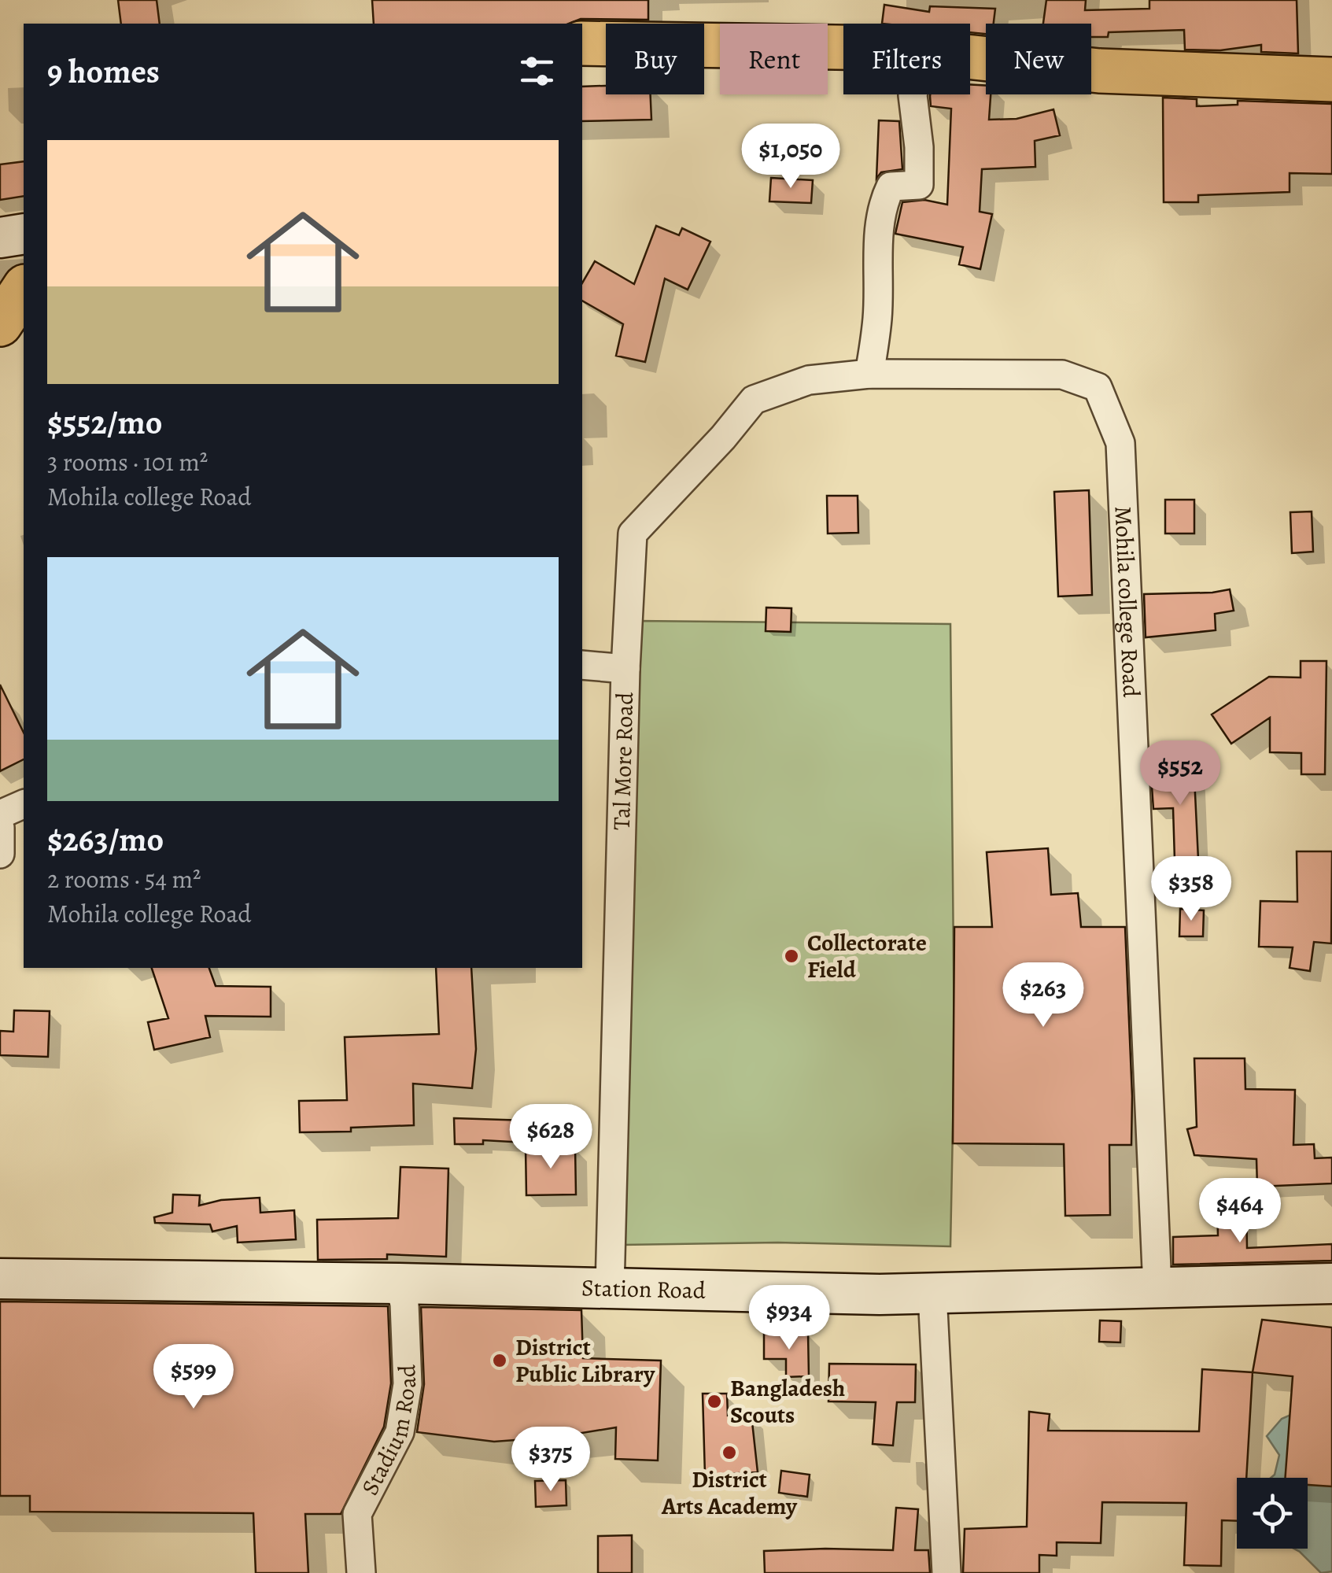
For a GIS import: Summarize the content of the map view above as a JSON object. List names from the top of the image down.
{
  "streets": {
    "main road": ["Station Road"],
    "street": ["Mohila college Road", "Tal More Road", "Stadium Road"]
  },
  "crossings": [
    ["Mohila college Road", "Tal More Road"],
    ["Mohila college Road", "Station Road"],
    ["Tal More Road", "Station Road"],
    ["Station Road", "Stadium Road"]
  ],
  "places": [
    "Collectorate Field",
    "District Public Library",
    "Bangladesh Scouts",
    "District Arts Academy"
  ],
  "page": {
    "chip": [
      "Buy",
      "Rent",
      "Filters",
      "New"
    ],
    "heading": "9 homes",
    "list": [
      {
        "name": "$552/mo",
        "note": "3 rooms · 101 m² · Mohila college Road"
      },
      {
        "name": "$263/mo",
        "note": "2 rooms · 54 m² · Mohila college Road"
      }
    ],
    "price": [
      "$1,050",
      "$552",
      "$358",
      "$263",
      "$628",
      "$464",
      "$934",
      "$599",
      "$375"
    ]
  }
}
